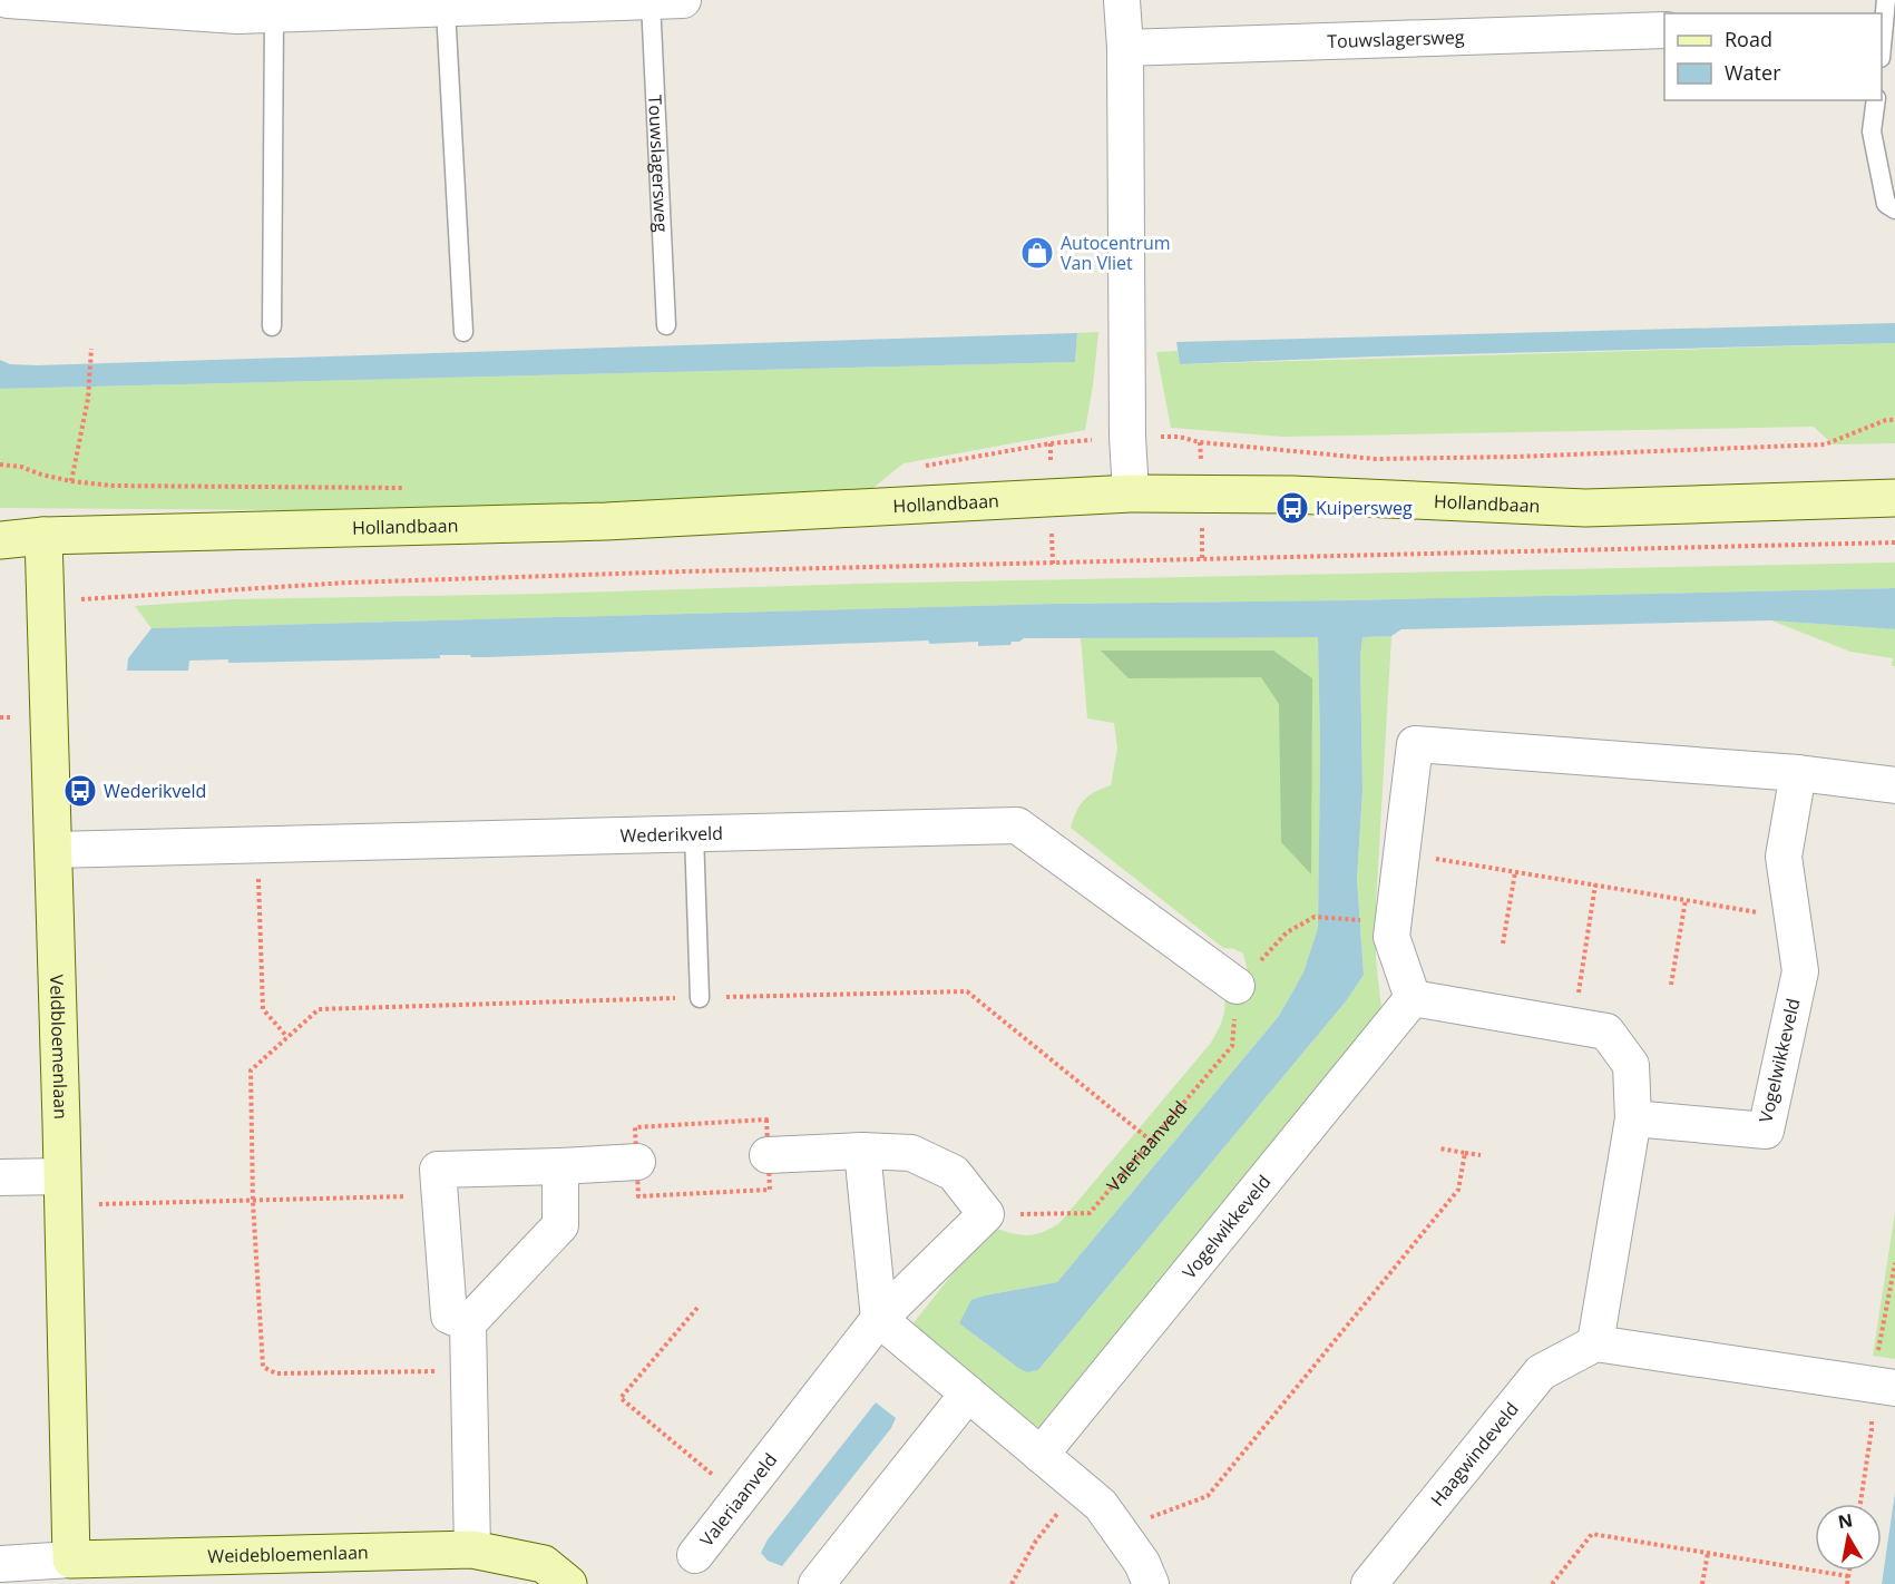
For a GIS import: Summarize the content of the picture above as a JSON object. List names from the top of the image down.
{
  "streets": {
    "street": [
      "Touwslagersweg",
      "Hollandbaan",
      "Wederikveld",
      "Veldbloemenlaan",
      "Vogelwikkeveld",
      "Valeriaanveld",
      "Haagwindeveld",
      "Weidebloemenlaan"
    ]
  },
  "crossings": [
    ["Hollandbaan", "Veldbloemenlaan"],
    ["Wederikveld", "Veldbloemenlaan"],
    ["Wederikveld", "Valeriaanveld"],
    ["Veldbloemenlaan", "Weidebloemenlaan"]
  ],
  "places": {
    "shop": ["Autocentrum Van Vliet"],
    "bus stop": ["Kuipersweg", "Wederikveld"]
  },
  "legend": ["Road", "Water"],
  "north": "top"
}
